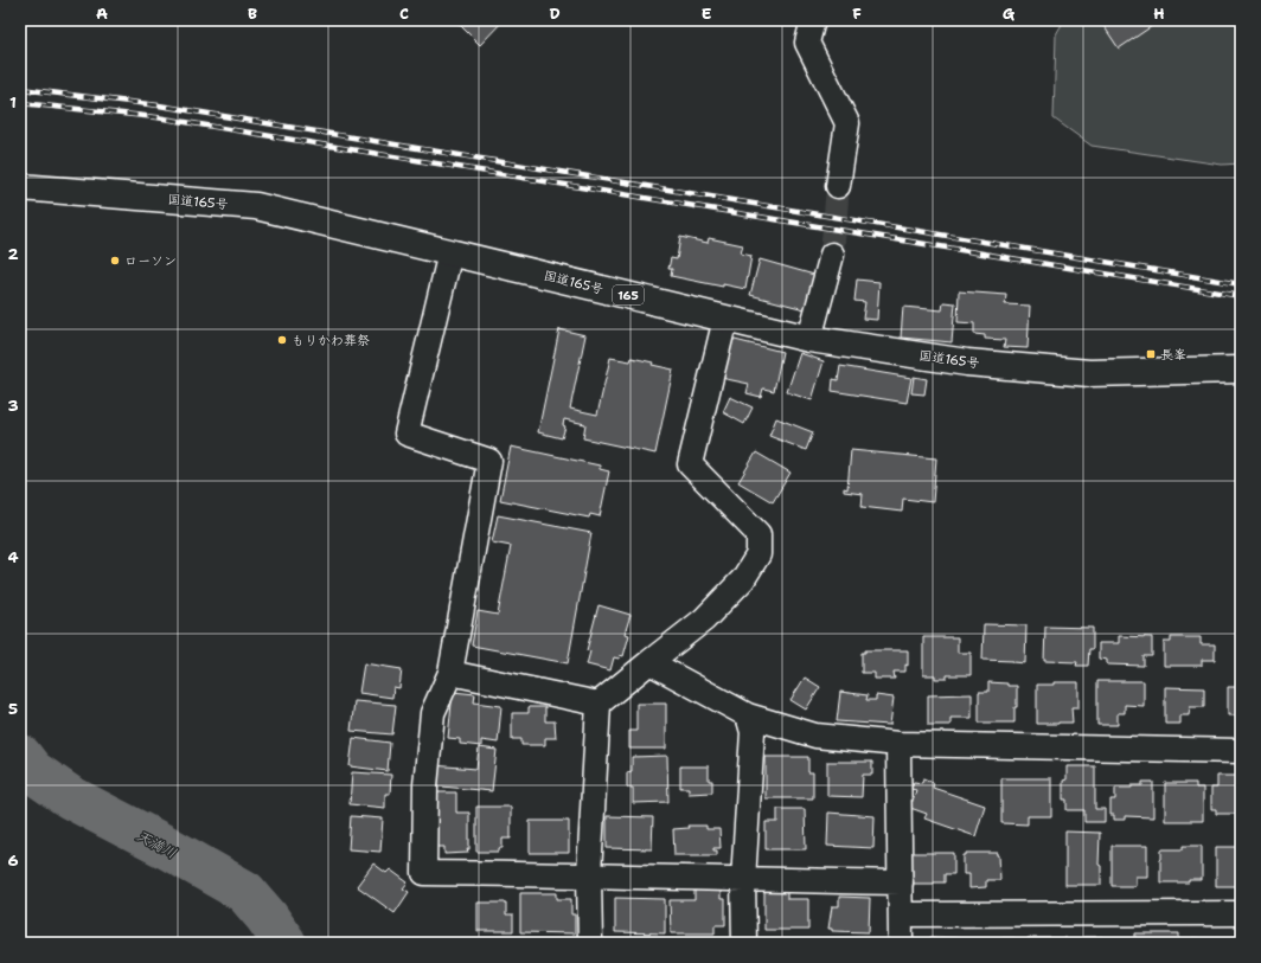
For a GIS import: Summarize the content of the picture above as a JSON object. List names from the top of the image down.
{
  "streets": {
    "highway": ["国道165号", "165"]
  },
  "water": ["天満川"],
  "places": {
    "other": ["ローソン", "もりかわ葬祭"],
    "transit": ["長峯"]
  },
  "grid": {
    "columns": [
      "A",
      "B",
      "C",
      "D",
      "E",
      "F",
      "G",
      "H"
    ],
    "rows": [
      "1",
      "2",
      "3",
      "4",
      "5",
      "6"
    ]
  }
}
